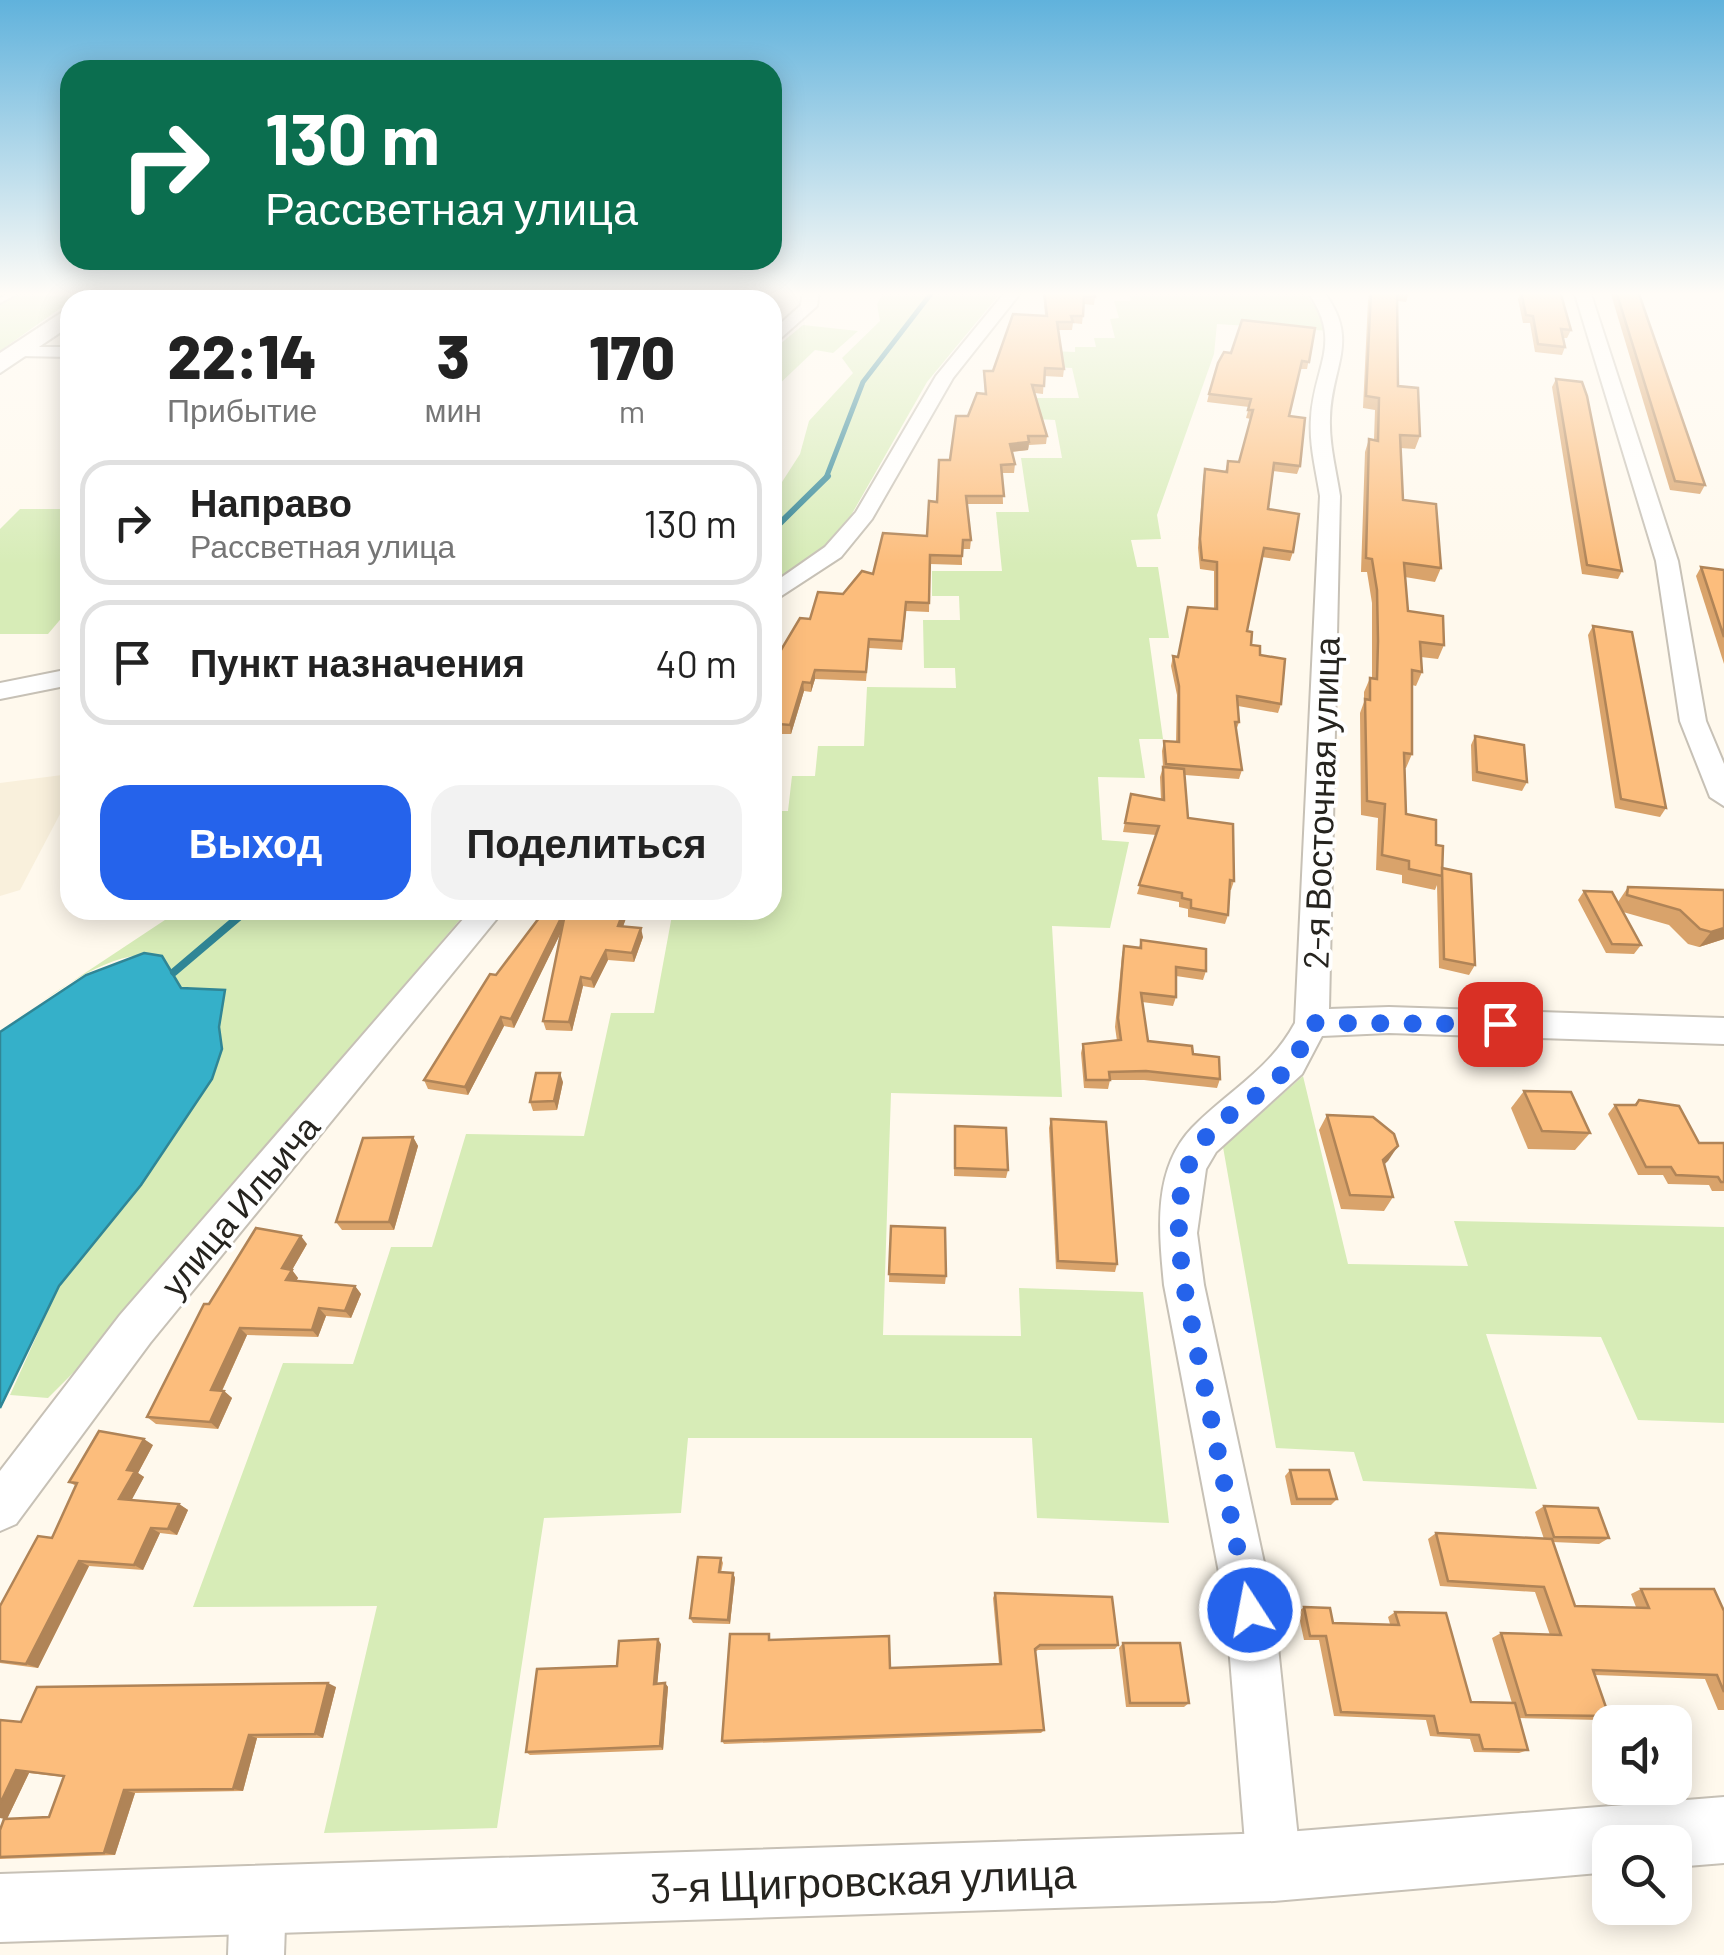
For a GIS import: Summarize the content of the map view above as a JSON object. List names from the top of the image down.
{
  "streets": {
    "street": ["2-я Восточная улица", "улица Ильича", "3-я Щигровская улица"]
  },
  "crossings": [
    ["2-я Восточная улица", "3-я Щигровская улица"]
  ],
  "page": {
    "turn": ["130 m", "Рассветная улица"],
    "eta": [
      "22:14",
      "Прибытие",
      "3",
      "мин",
      "170",
      "m"
    ],
    "list": [
      {
        "name": "Направо",
        "note": "Рассветная улица",
        "value": "130 m"
      },
      {
        "name": "Пункт назначения",
        "value": "40 m"
      }
    ],
    "buttons": ["Выход", "Поделиться"]
  }
}
